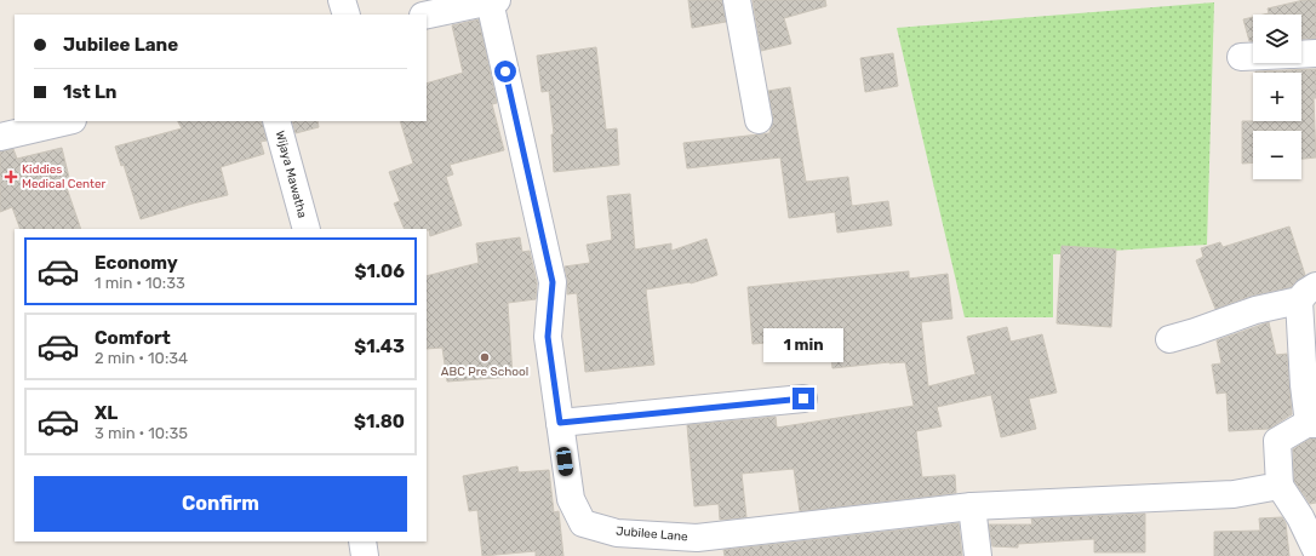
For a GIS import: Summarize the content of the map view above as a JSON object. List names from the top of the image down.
{
  "streets": {
    "street": ["Wijaya Mawatha", "Jubilee Lane"]
  },
  "places": {
    "health": ["Kiddies Medical Center"],
    "other": ["ABC Pre School"]
  },
  "page": {
    "map_buttons": ["+", "−"],
    "banner": ["Jubilee Lane", "1st Ln"],
    "list": [
      {
        "name": "Economy",
        "note": "1 min · 10:33",
        "value": "$1.06"
      },
      {
        "name": "Comfort",
        "note": "2 min · 10:34",
        "value": "$1.43"
      },
      {
        "name": "XL",
        "note": "3 min · 10:35",
        "value": "$1.80"
      }
    ],
    "bubble": "1 min",
    "buttons": "Confirm"
  }
}
